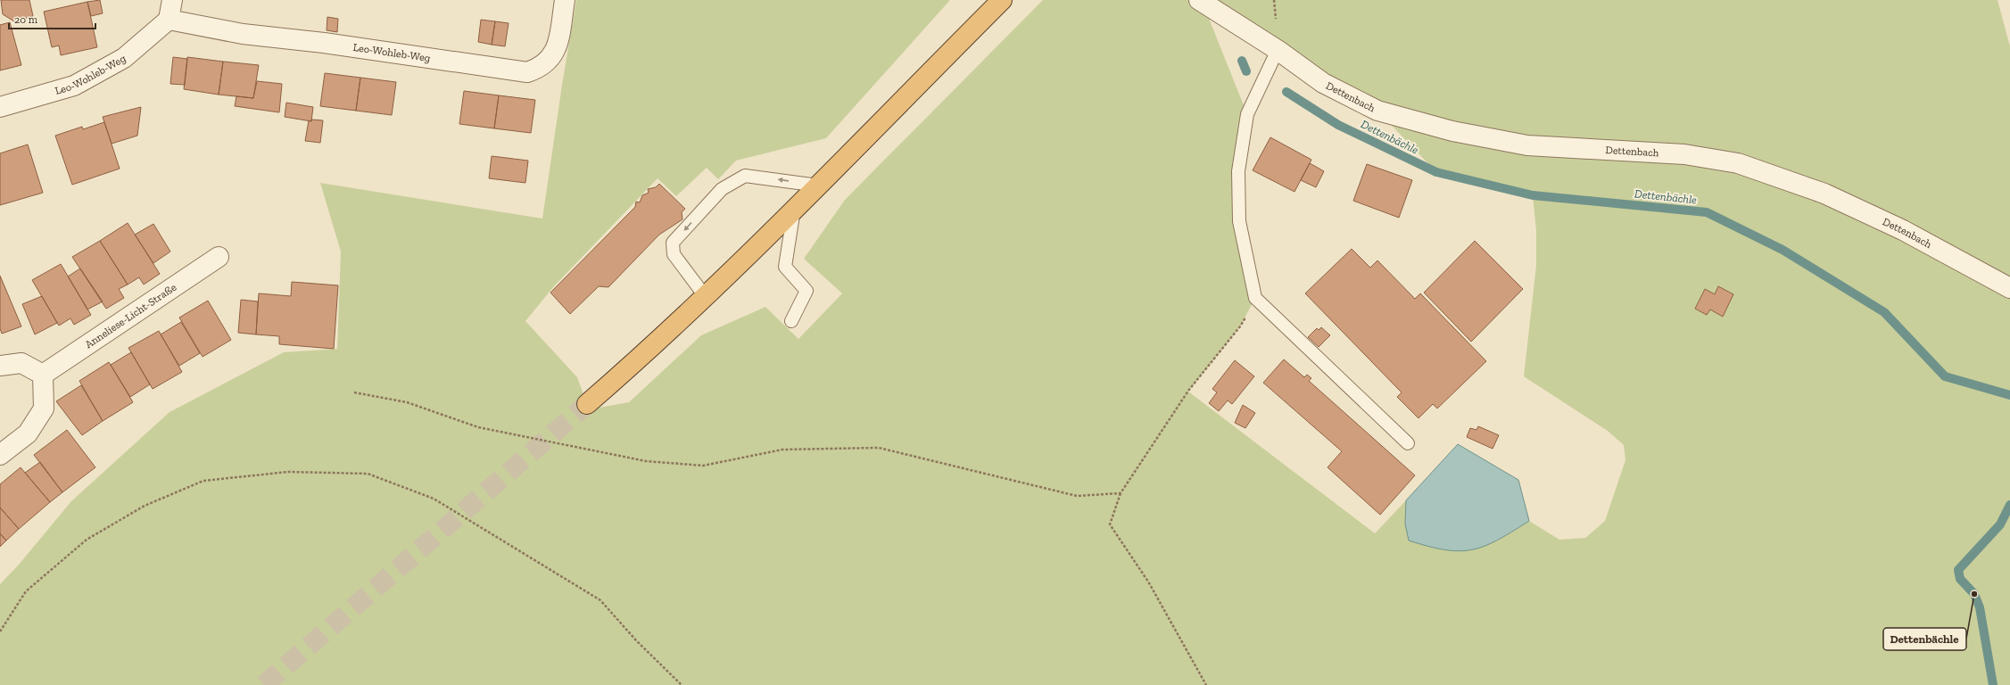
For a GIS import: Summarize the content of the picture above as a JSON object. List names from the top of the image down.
{
  "streets": {
    "street": ["Leo-Wohleb-Weg", "Dettenbach", "Anneliese-Licht-Straße"]
  },
  "water": ["Dettenbächle"],
  "places": ["Dettenbächle"],
  "scale_bar": "20 m"
}
